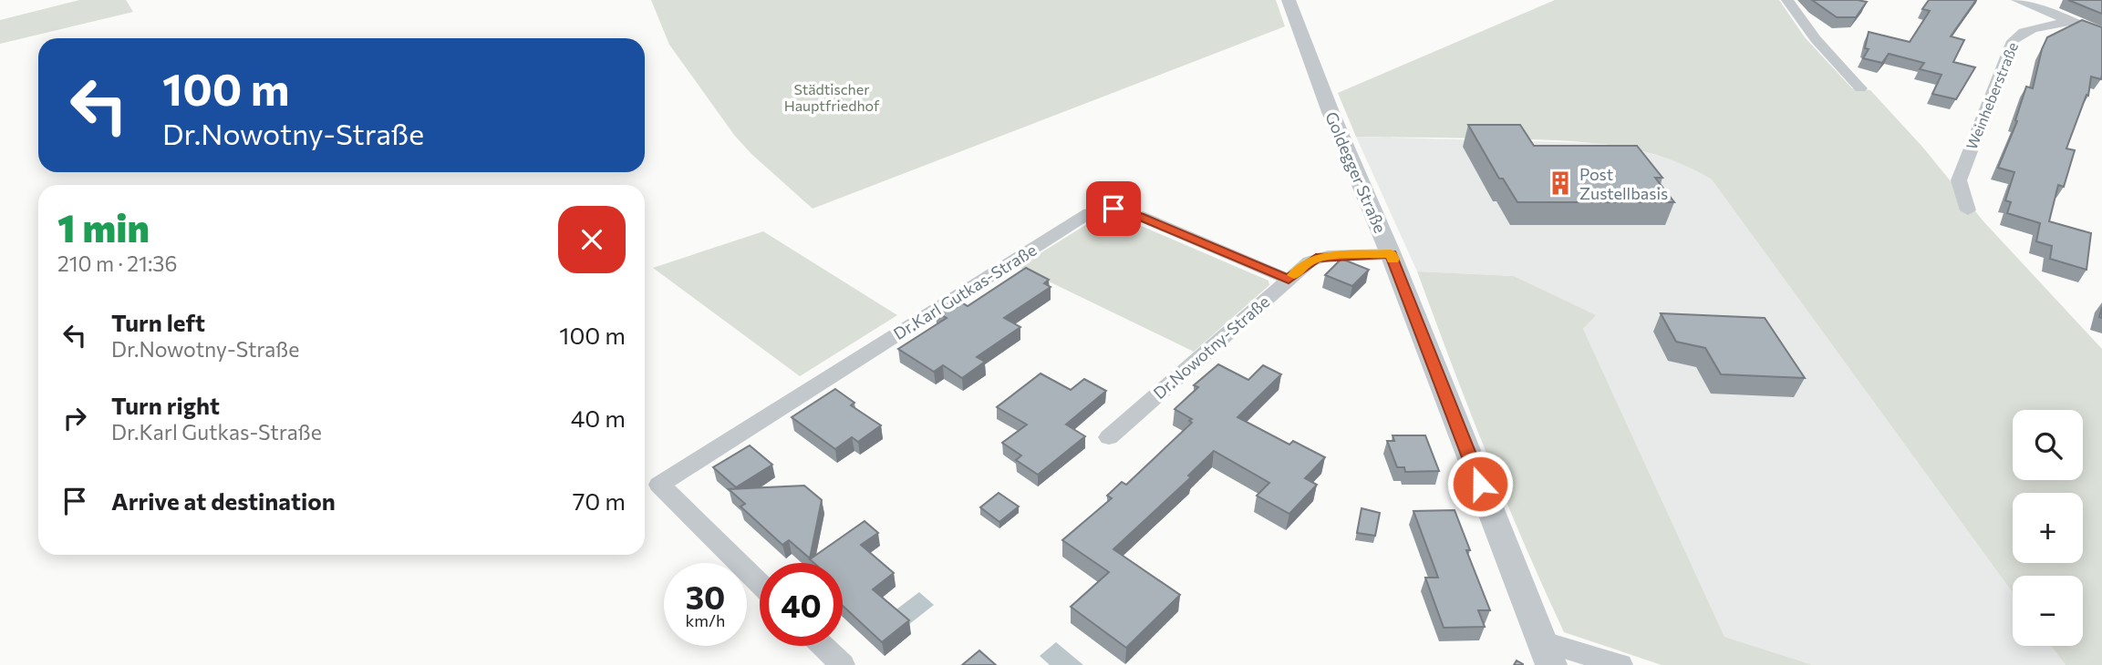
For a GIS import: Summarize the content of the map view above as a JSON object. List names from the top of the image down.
{
  "streets": {
    "street": [
      "Weinheberstraße",
      "Goldegger Straße",
      "Dr.Karl Gutkas-Straße",
      "Dr.Nowotny-Straße"
    ]
  },
  "crossings": [
    ["Goldegger Straße", "Dr.Nowotny-Straße"],
    ["Dr.Karl Gutkas-Straße", "Dr.Nowotny-Straße"]
  ],
  "parks": ["Städtischer Hauptfriedhof"],
  "places": {
    "building": ["Post Zustellbasis"]
  },
  "page": {
    "turn": ["100 m", "Dr.Nowotny-Straße"],
    "heading": ["1 min", "210 m · 21:36"],
    "list": [
      {
        "name": "Turn left",
        "note": "Dr.Nowotny-Straße",
        "value": "100 m"
      },
      {
        "name": "Turn right",
        "note": "Dr.Karl Gutkas-Straße",
        "value": "40 m"
      },
      {
        "name": "Arrive at destination",
        "value": "70 m"
      }
    ],
    "map_buttons": ["+", "−"],
    "speed": "30 km/h",
    "limit": "40"
  }
}
